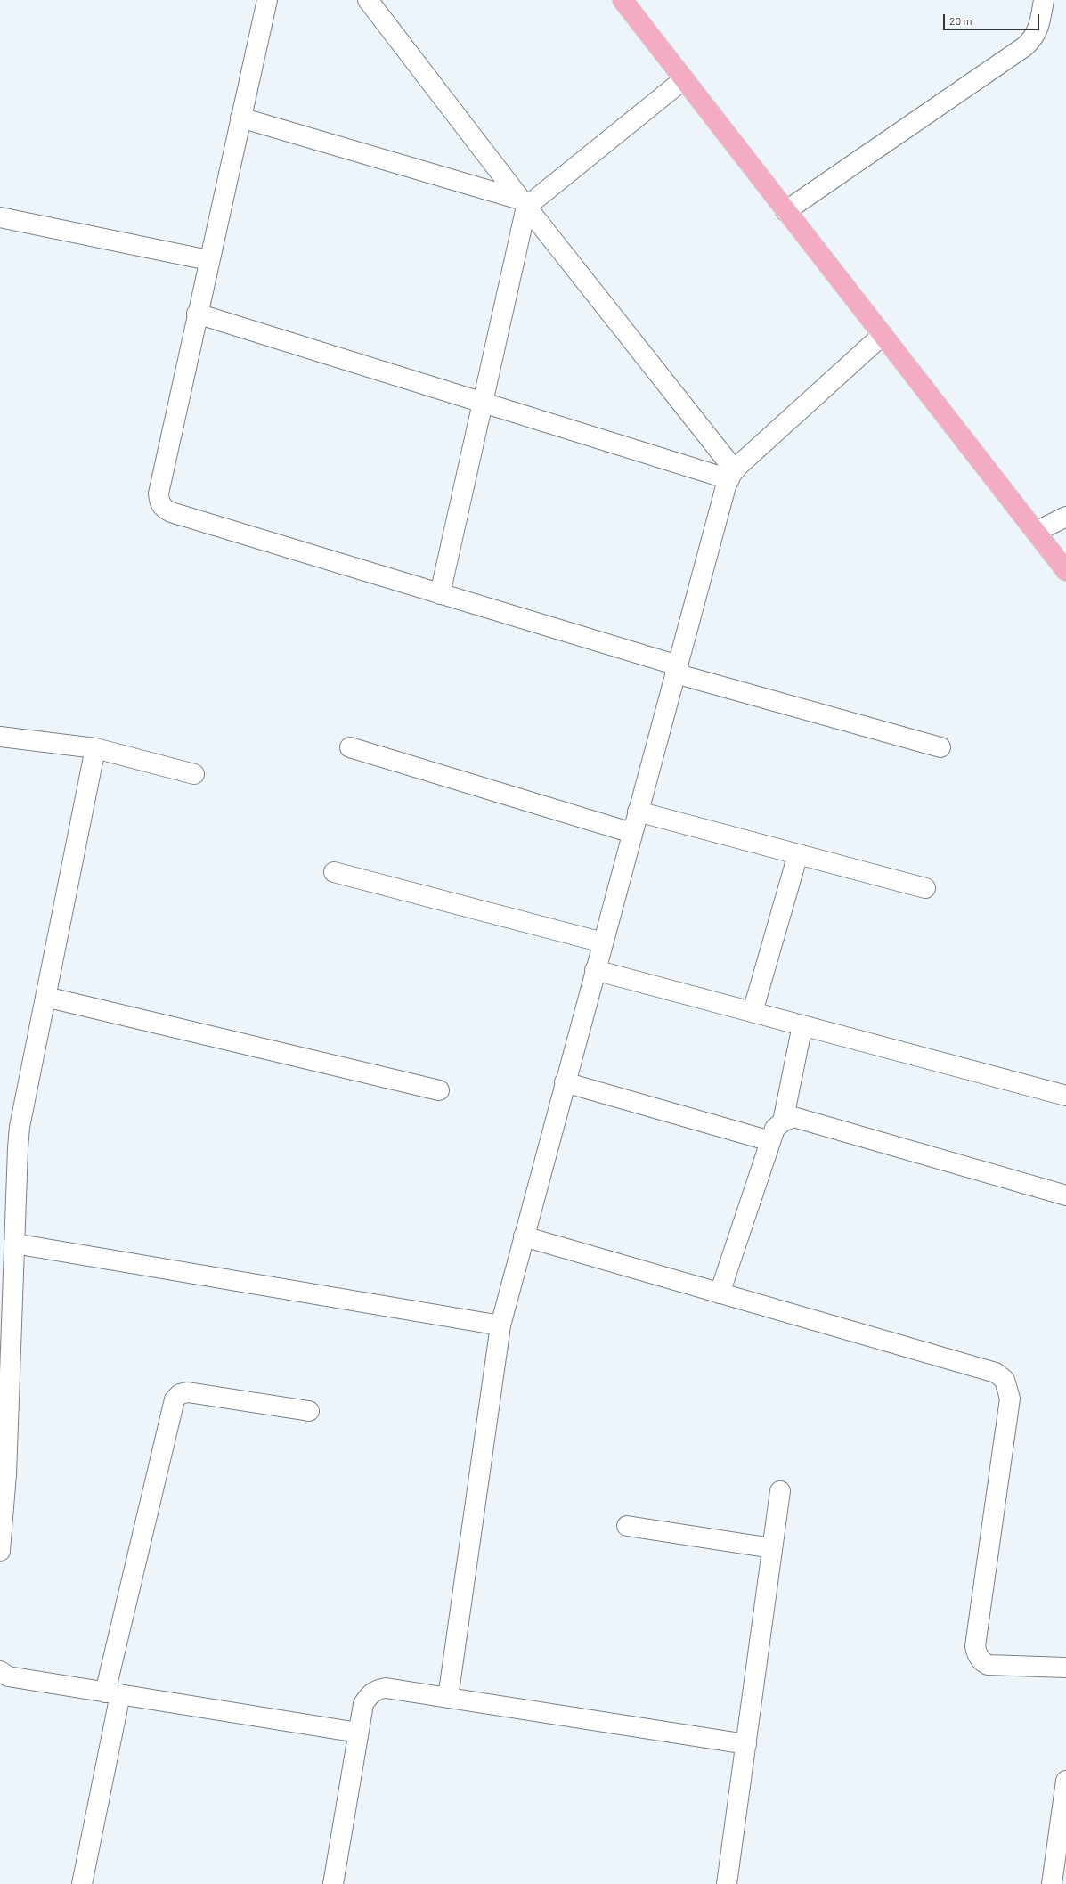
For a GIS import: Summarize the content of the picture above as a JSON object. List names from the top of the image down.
{
  "scale_bar": "20 m"
}
